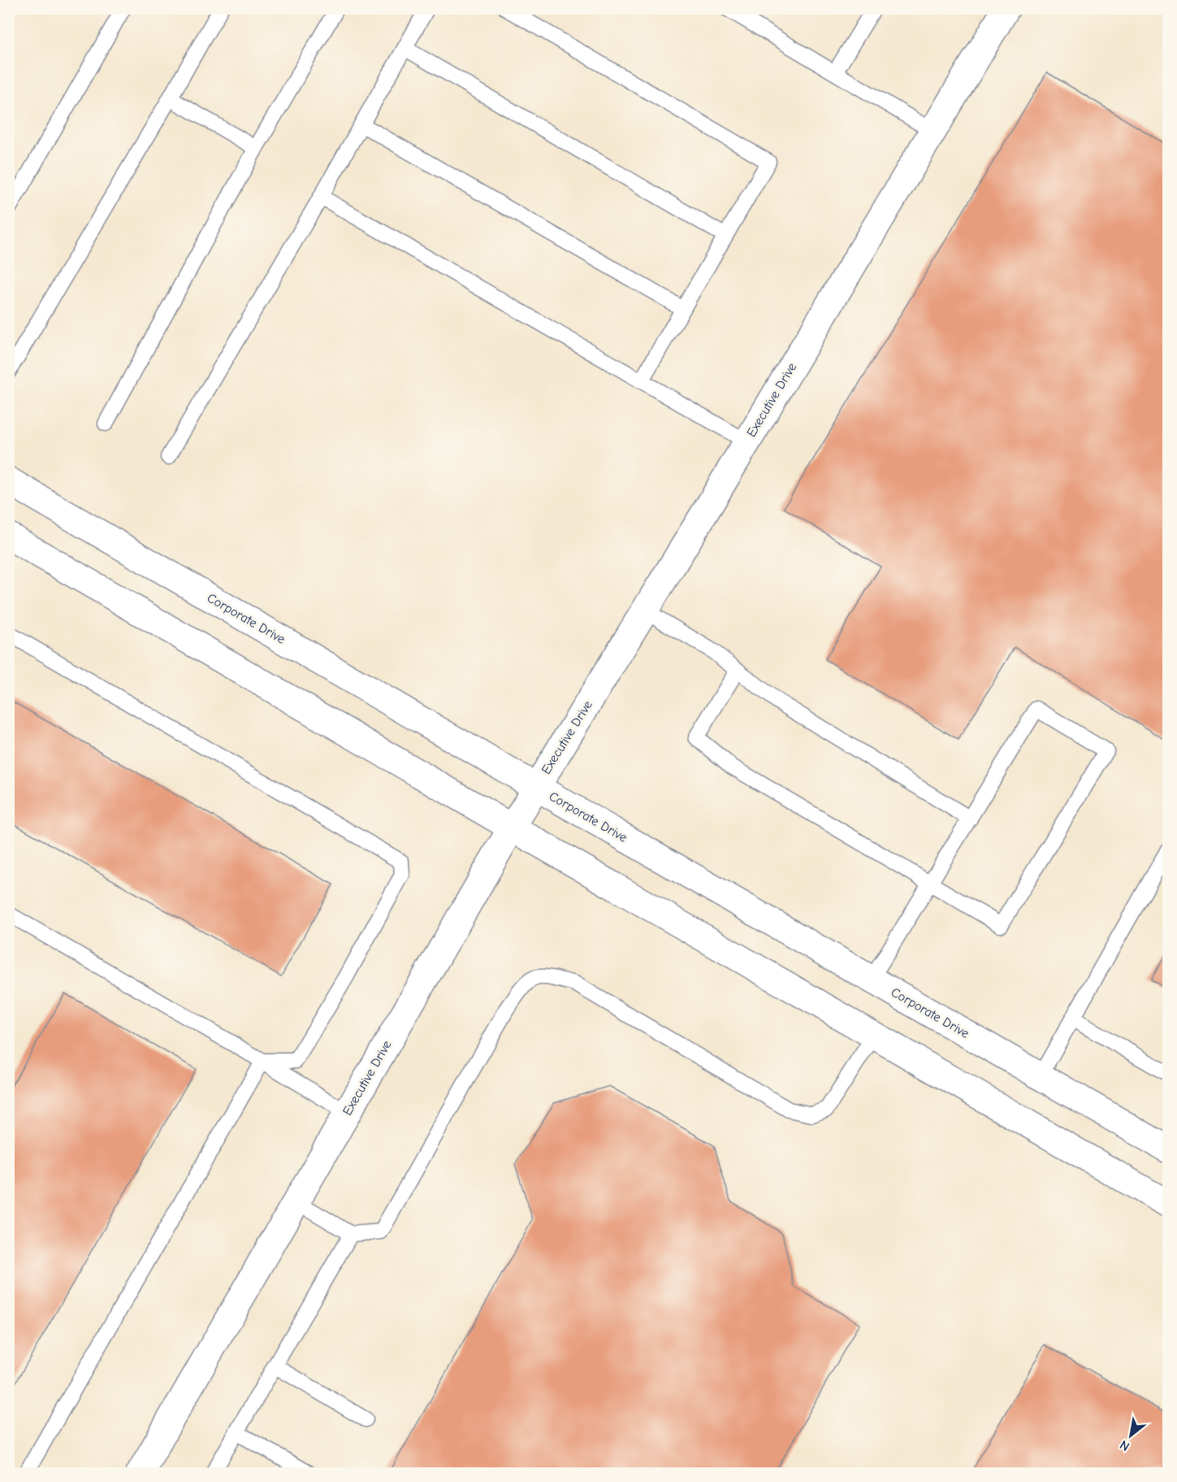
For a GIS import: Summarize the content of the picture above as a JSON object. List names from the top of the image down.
{
  "streets": {
    "street": ["Executive Drive", "Corporate Drive"]
  },
  "crossings": [
    ["Executive Drive", "Corporate Drive"]
  ],
  "north": "bottom left"
}
